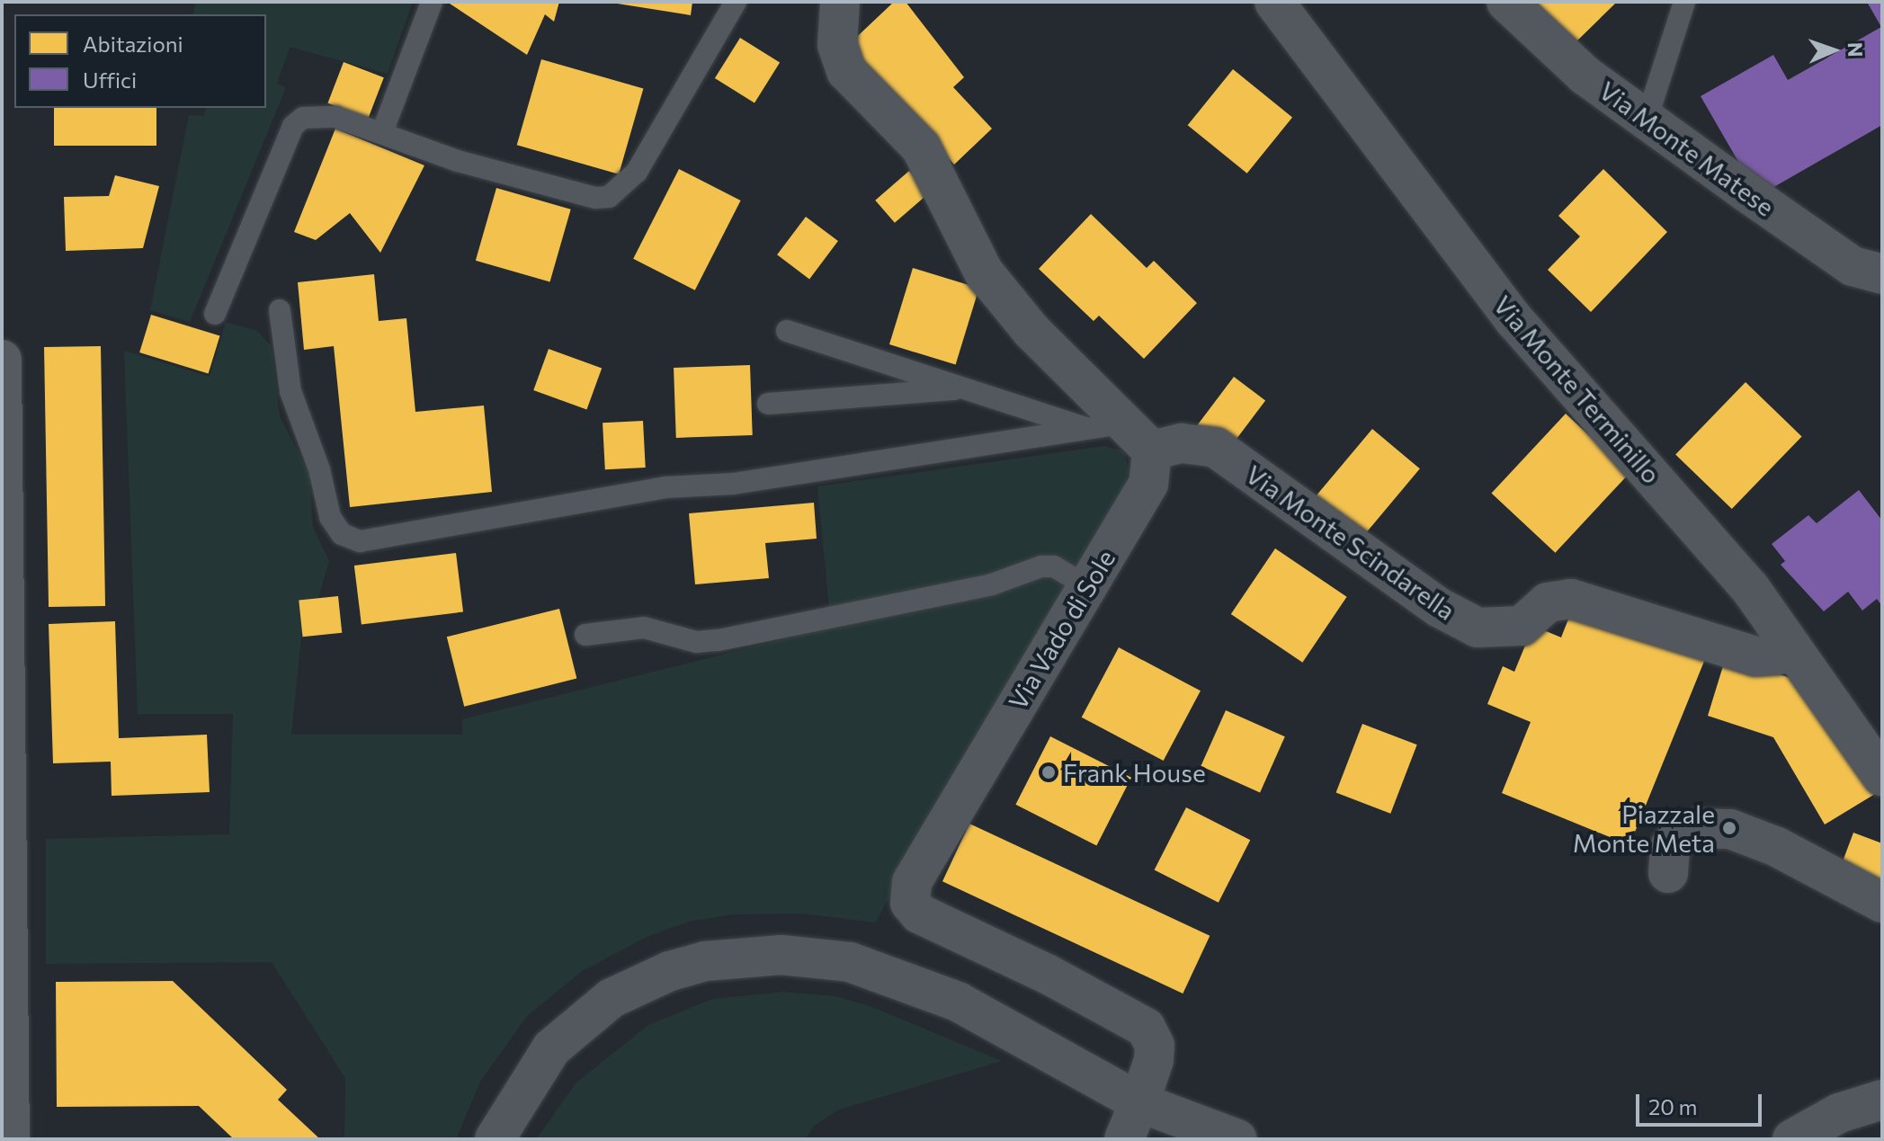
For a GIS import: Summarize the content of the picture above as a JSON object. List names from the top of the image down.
{
  "streets": {
    "street": [
      "Via Monte Matese",
      "Via Monte Terminillo",
      "Via Monte Scindarella",
      "Via Vado di Sole"
    ]
  },
  "crossings": [
    ["Via Monte Terminillo", "Via Monte Scindarella"],
    ["Via Monte Scindarella", "Via Vado di Sole"]
  ],
  "places": ["Frank House", "Piazzale Monte Meta"],
  "legend": ["Abitazioni", "Uffici"],
  "scale_bar": "20 m",
  "north": "right"
}
